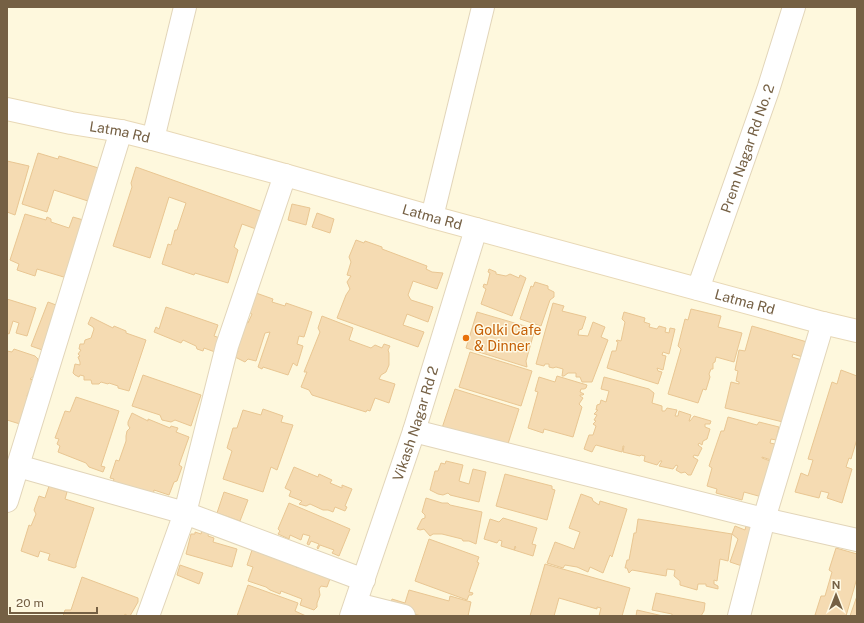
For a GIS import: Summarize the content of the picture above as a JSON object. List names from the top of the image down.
{
  "streets": {
    "street": ["Latma Rd", "Prem Nagar Rd No. 2", "Vikash Nagar Rd 2"]
  },
  "crossings": [
    ["Latma Rd", "Prem Nagar Rd No. 2"],
    ["Latma Rd", "Vikash Nagar Rd 2"]
  ],
  "places": ["Golki Cafe & Dinner"],
  "scale_bar": "20 m",
  "north": "top"
}
